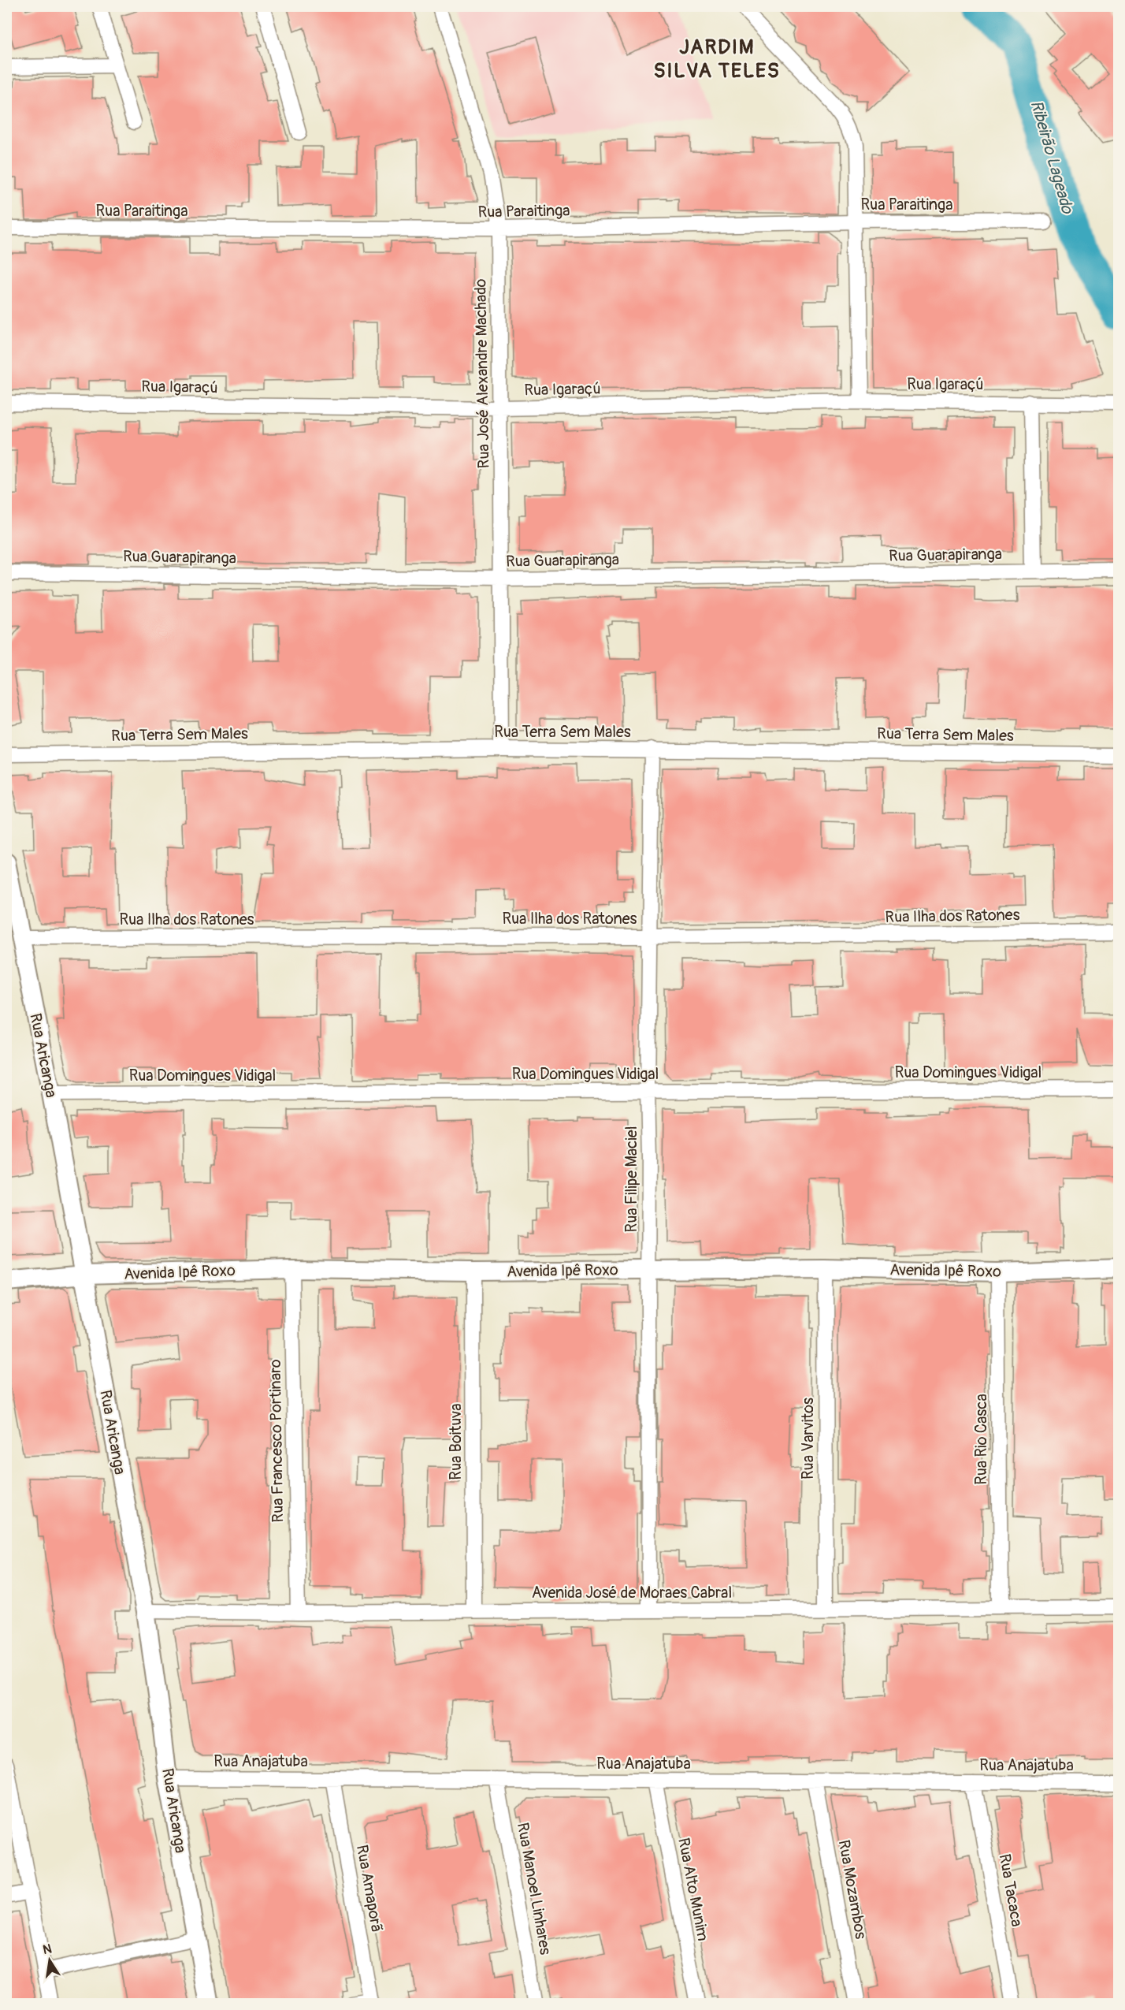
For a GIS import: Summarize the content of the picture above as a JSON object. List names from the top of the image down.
{
  "streets": {
    "street": [
      "Rua Paraitinga",
      "Rua José Alexandre Machado",
      "Rua Igaraçú",
      "Rua Guarapiranga",
      "Rua Terra Sem Males",
      "Rua Ilha dos Ratones",
      "Rua Aricanga",
      "Rua Domingues Vidigal",
      "Rua Filipe Maciel",
      "Avenida Ipê Roxo",
      "Rua Varvitos",
      "Rua Rio Casca",
      "Rua Francesco Portinaro",
      "Rua Boituva",
      "Avenida José de Moraes Cabral",
      "Rua Anajatuba",
      "Rua Amaporã",
      "Rua Manoel Linhares",
      "Rua Alto Munim",
      "Rua Mozambos",
      "Rua Tacaca"
    ]
  },
  "crossings": [
    ["Rua Paraitinga", "Rua José Alexandre Machado"],
    ["Rua José Alexandre Machado", "Rua Igaraçú"],
    ["Rua José Alexandre Machado", "Rua Guarapiranga"],
    ["Rua José Alexandre Machado", "Rua Terra Sem Males"],
    ["Rua Terra Sem Males", "Rua Filipe Maciel"],
    ["Rua Ilha dos Ratones", "Rua Aricanga"],
    ["Rua Ilha dos Ratones", "Rua Filipe Maciel"],
    ["Rua Aricanga", "Rua Domingues Vidigal"],
    ["Rua Aricanga", "Avenida Ipê Roxo"],
    ["Rua Aricanga", "Avenida José de Moraes Cabral"],
    ["Rua Aricanga", "Rua Anajatuba"],
    ["Rua Domingues Vidigal", "Rua Filipe Maciel"],
    ["Rua Filipe Maciel", "Avenida Ipê Roxo"],
    ["Rua Filipe Maciel", "Avenida José de Moraes Cabral"],
    ["Avenida Ipê Roxo", "Rua Varvitos"],
    ["Avenida Ipê Roxo", "Rua Rio Casca"],
    ["Avenida Ipê Roxo", "Rua Francesco Portinaro"],
    ["Avenida Ipê Roxo", "Rua Boituva"],
    ["Rua Varvitos", "Avenida José de Moraes Cabral"],
    ["Rua Rio Casca", "Avenida José de Moraes Cabral"],
    ["Rua Francesco Portinaro", "Avenida José de Moraes Cabral"],
    ["Rua Boituva", "Avenida José de Moraes Cabral"],
    ["Rua Anajatuba", "Rua Amaporã"],
    ["Rua Anajatuba", "Rua Manoel Linhares"],
    ["Rua Anajatuba", "Rua Alto Munim"],
    ["Rua Anajatuba", "Rua Mozambos"],
    ["Rua Anajatuba", "Rua Tacaca"]
  ],
  "districts": ["JARDIM SILVA TELES"],
  "water": ["Ribeirão Lageado"],
  "north": "top"
}
